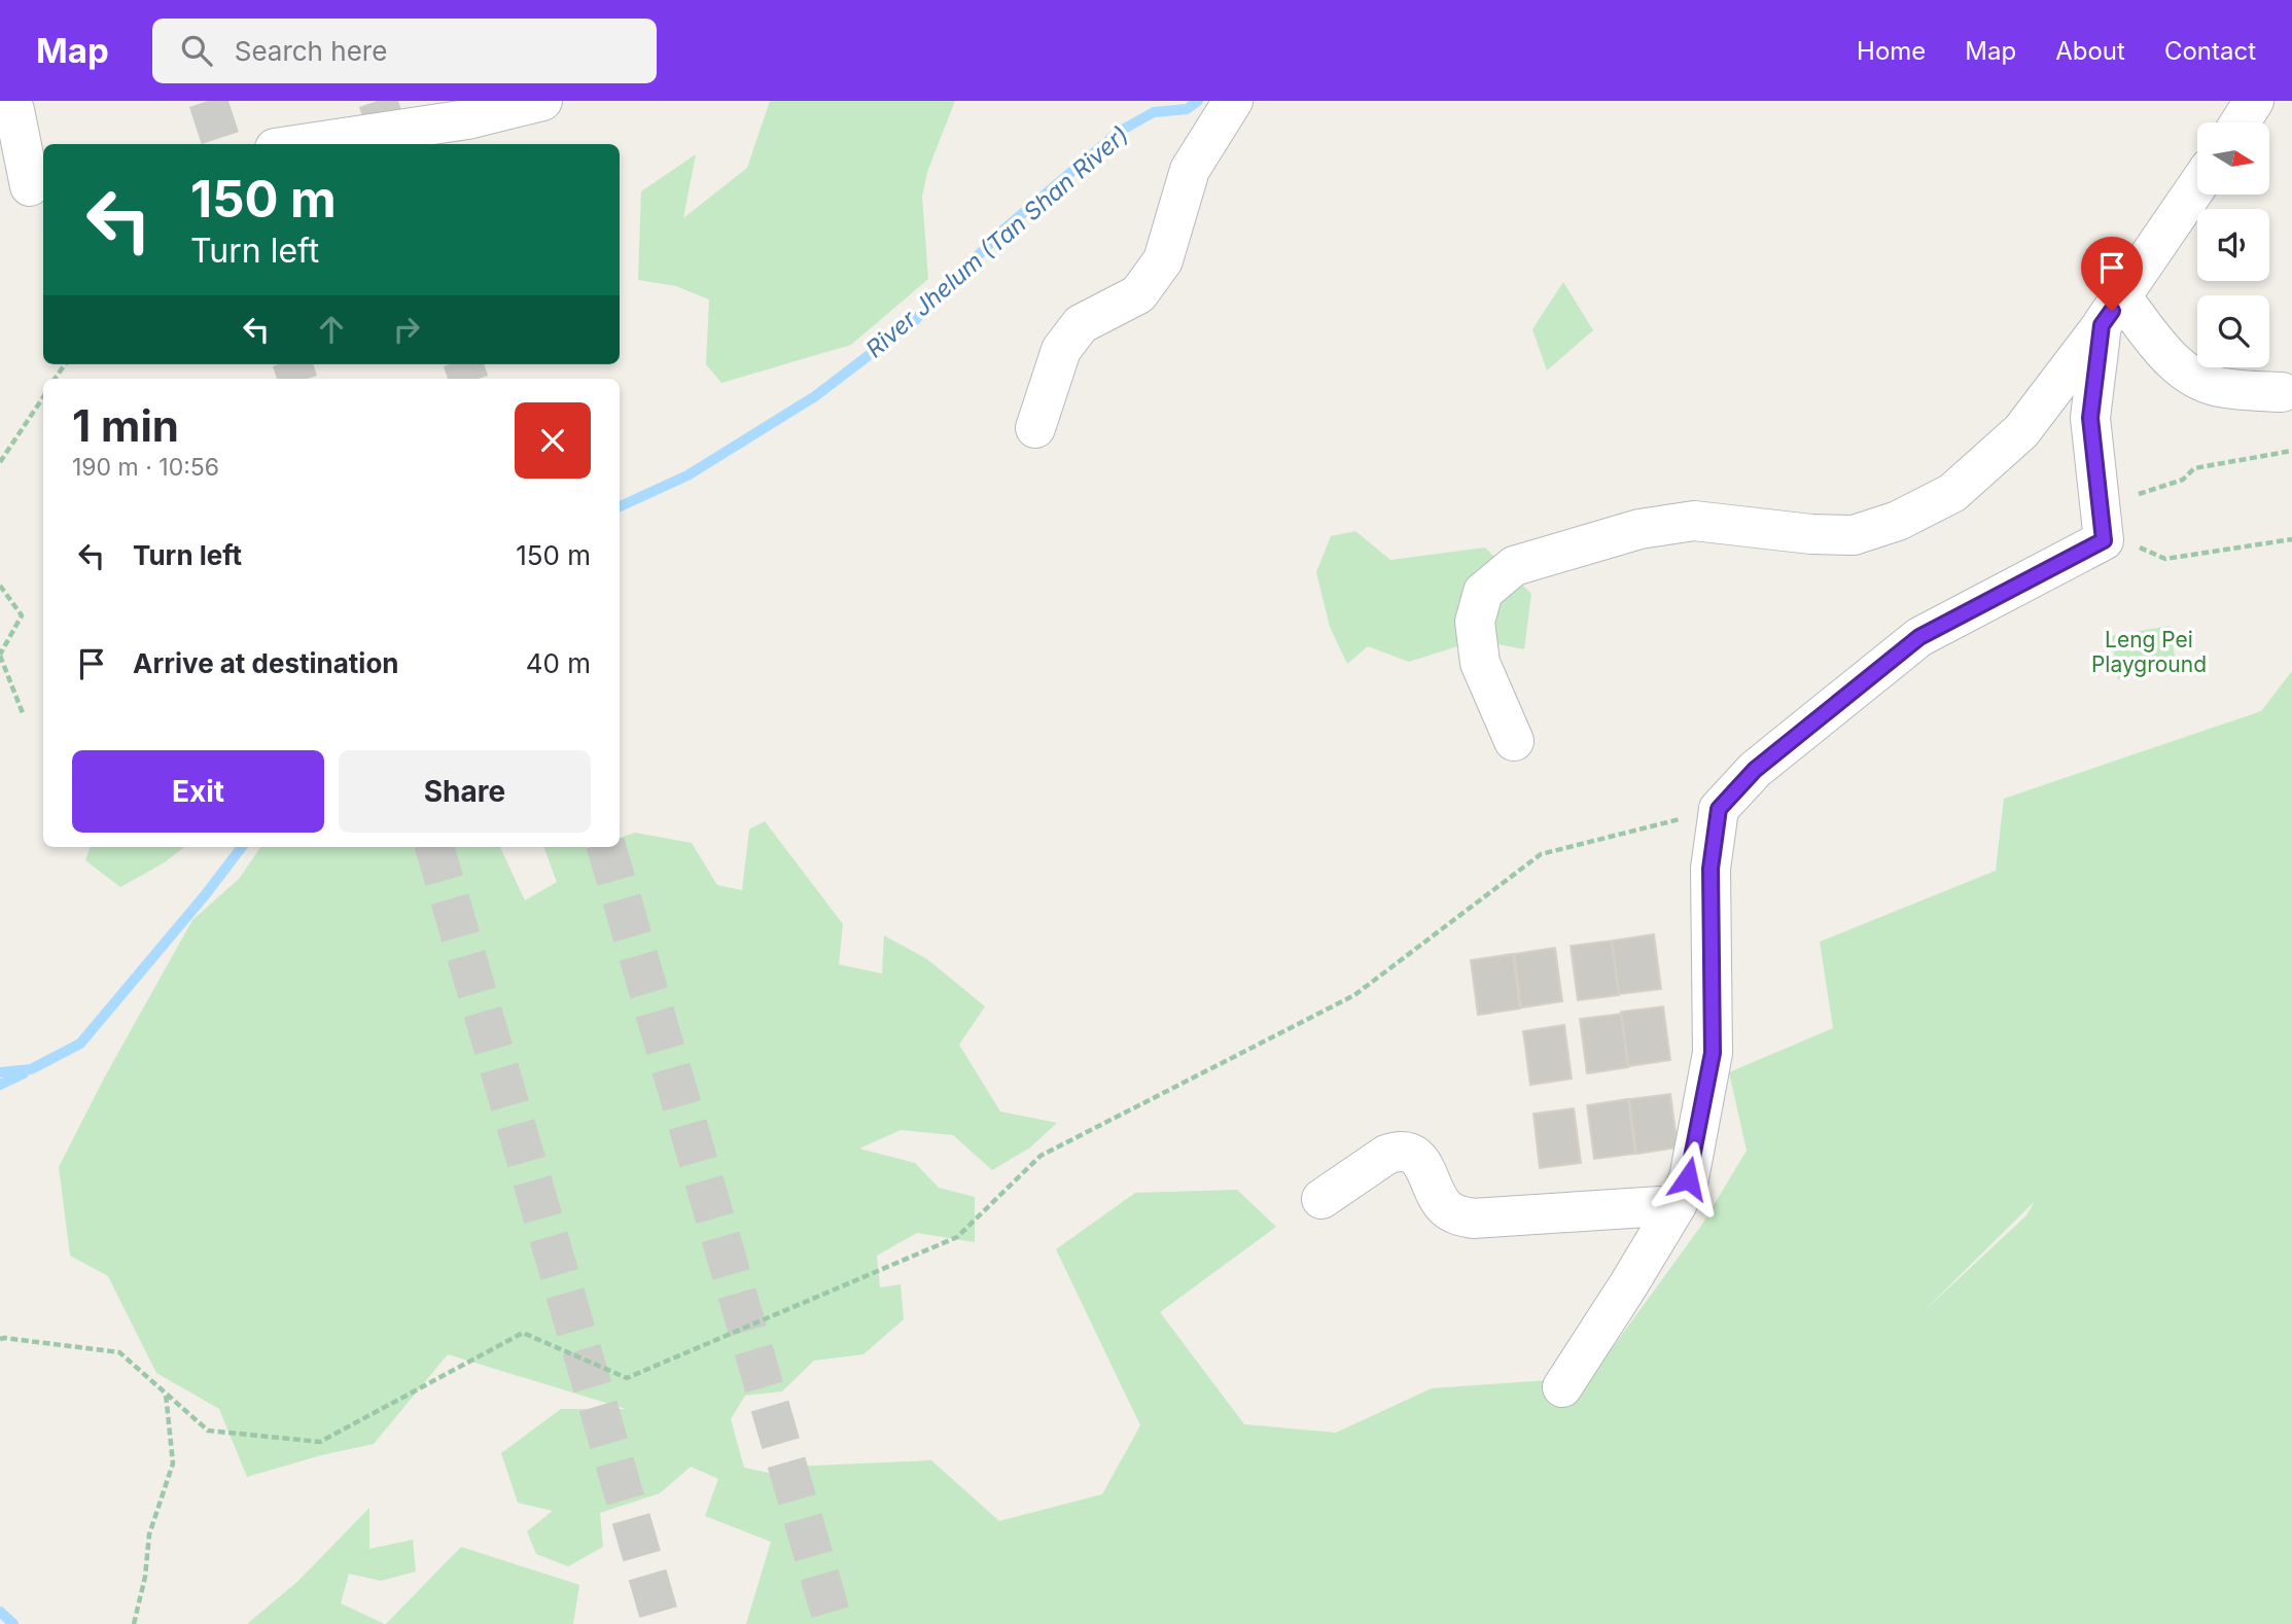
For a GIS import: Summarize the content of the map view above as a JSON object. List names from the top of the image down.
{
  "water": ["River Jhelum (Tan Shan River)"],
  "parks": ["Leng Pei Playground"],
  "north": "right",
  "page": {
    "header": "Map",
    "search": "Search here",
    "nav": [
      "Home",
      "Map",
      "About",
      "Contact"
    ],
    "turn": ["150 m", "Turn left"],
    "heading": ["1 min", "190 m · 10:56"],
    "list": [
      {
        "name": "Turn left",
        "value": "150 m"
      },
      {
        "name": "Arrive at destination",
        "value": "40 m"
      }
    ],
    "buttons": ["Exit", "Share"]
  }
}
